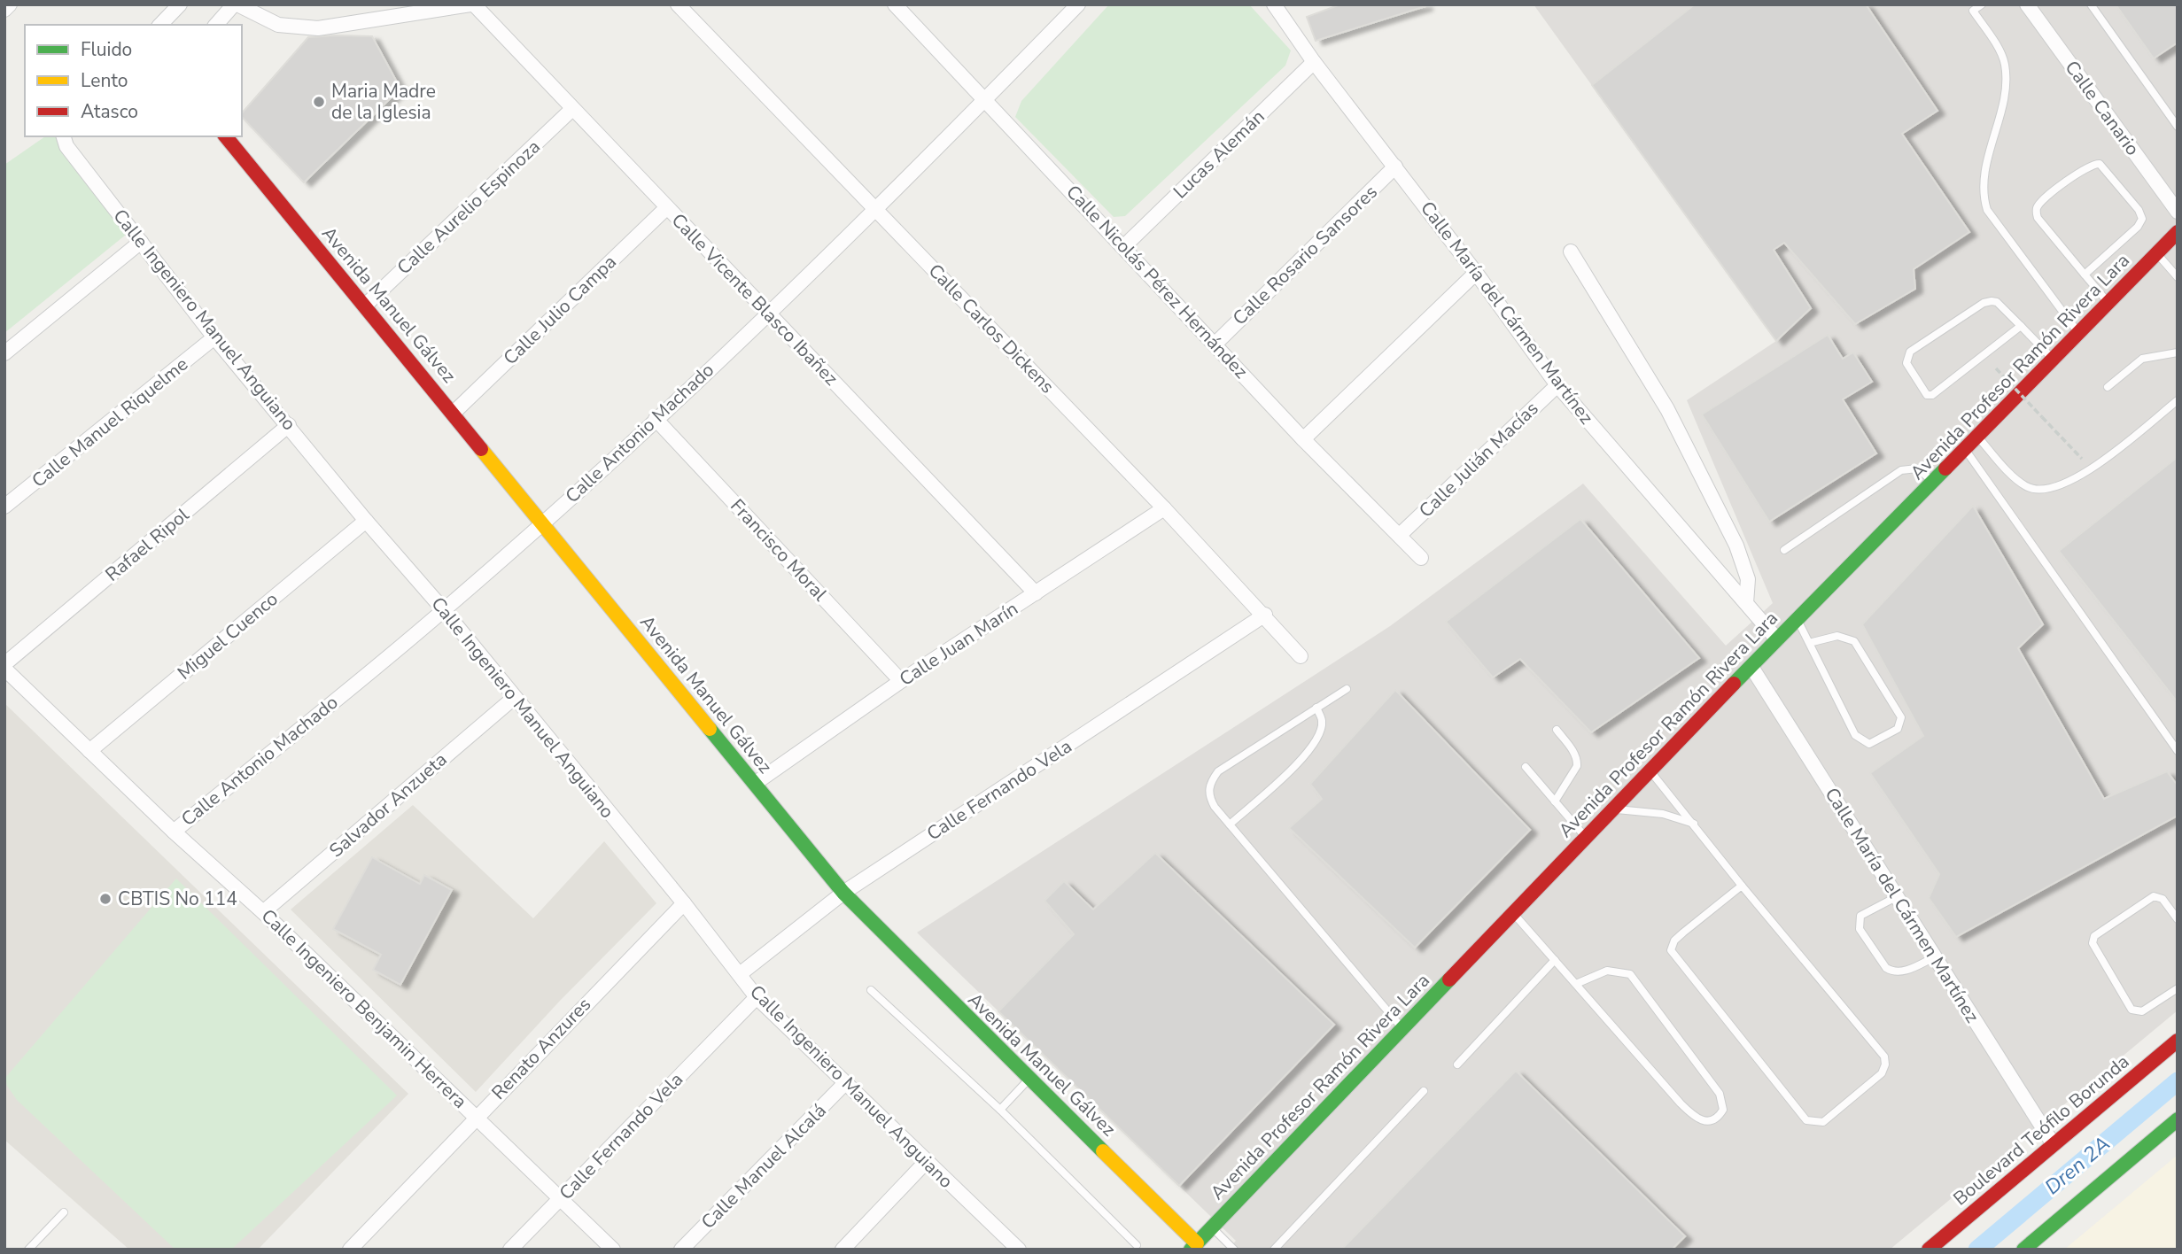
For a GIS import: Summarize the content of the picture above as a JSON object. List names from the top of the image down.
{
  "streets": {
    "main road": ["Avenida Manuel Gálvez", "Avenida Profesor Ramón Rivera Lara", "Boulevard Teófilo Borunda"],
    "street": [
      "Calle Canario",
      "Lucas Alemán",
      "Calle Aurelio Espinoza",
      "Calle Rosario Sansores",
      "Calle Nicolás Pérez Hernández",
      "Calle Vicente Blasco Ibañez",
      "Calle Julio Campa",
      "Calle María del Cármen Martínez",
      "Calle Ingeniero Manuel Anguiano",
      "Calle Carlos Dickens",
      "Calle Manuel Riquelme",
      "Calle Antonio Machado",
      "Calle Julián Macías",
      "Rafael Ripol",
      "Francisco Moral",
      "Miguel Cuenco",
      "Calle Juan Marín",
      "Calle Fernando Vela",
      "Salvador Anzueta",
      "Calle Ingeniero Benjamin Herrera",
      "Renato Anzures",
      "Calle Manuel Alcalá"
    ]
  },
  "crossings": [
    ["Lucas Alemán", "Calle Nicolás Pérez Hernández"],
    ["Lucas Alemán", "Calle María del Cármen Martínez"],
    ["Calle Aurelio Espinoza", "Calle Vicente Blasco Ibañez"],
    ["Calle Aurelio Espinoza", "Avenida Manuel Gálvez"],
    ["Calle Rosario Sansores", "Calle Nicolás Pérez Hernández"],
    ["Calle Rosario Sansores", "Calle María del Cármen Martínez"],
    ["Calle Nicolás Pérez Hernández", "Calle Antonio Machado"],
    ["Calle Nicolás Pérez Hernández", "Calle Julián Macías"],
    ["Calle Vicente Blasco Ibañez", "Calle Julio Campa"],
    ["Calle Vicente Blasco Ibañez", "Calle Antonio Machado"],
    ["Calle Vicente Blasco Ibañez", "Calle Juan Marín"],
    ["Avenida Manuel Gálvez", "Calle Julio Campa"],
    ["Avenida Manuel Gálvez", "Avenida Profesor Ramón Rivera Lara"],
    ["Avenida Manuel Gálvez", "Calle Antonio Machado"],
    ["Avenida Manuel Gálvez", "Calle Juan Marín"],
    ["Avenida Manuel Gálvez", "Calle Fernando Vela"],
    ["Calle María del Cármen Martínez", "Avenida Profesor Ramón Rivera Lara"],
    ["Calle María del Cármen Martínez", "Calle Julián Macías"],
    ["Calle María del Cármen Martínez", "Boulevard Teófilo Borunda"],
    ["Calle Ingeniero Manuel Anguiano", "Calle Manuel Riquelme"],
    ["Calle Ingeniero Manuel Anguiano", "Calle Antonio Machado"],
    ["Calle Ingeniero Manuel Anguiano", "Rafael Ripol"],
    ["Calle Ingeniero Manuel Anguiano", "Miguel Cuenco"],
    ["Calle Ingeniero Manuel Anguiano", "Calle Fernando Vela"],
    ["Calle Ingeniero Manuel Anguiano", "Salvador Anzueta"],
    ["Calle Ingeniero Manuel Anguiano", "Renato Anzures"],
    ["Calle Ingeniero Manuel Anguiano", "Calle Manuel Alcalá"],
    ["Calle Carlos Dickens", "Calle Antonio Machado"],
    ["Calle Carlos Dickens", "Calle Juan Marín"],
    ["Calle Carlos Dickens", "Calle Fernando Vela"],
    ["Calle Antonio Machado", "Francisco Moral"],
    ["Calle Antonio Machado", "Calle Ingeniero Benjamin Herrera"],
    ["Rafael Ripol", "Calle Ingeniero Benjamin Herrera"],
    ["Francisco Moral", "Calle Juan Marín"],
    ["Miguel Cuenco", "Calle Ingeniero Benjamin Herrera"],
    ["Calle Fernando Vela", "Calle Ingeniero Benjamin Herrera"],
    ["Salvador Anzueta", "Calle Ingeniero Benjamin Herrera"],
    ["Calle Ingeniero Benjamin Herrera", "Renato Anzures"]
  ],
  "water": ["Dren 2A"],
  "places": ["Maria Madre de la Iglesia", "CBTIS No 114"],
  "legend": ["Fluido", "Lento", "Atasco"]
}
